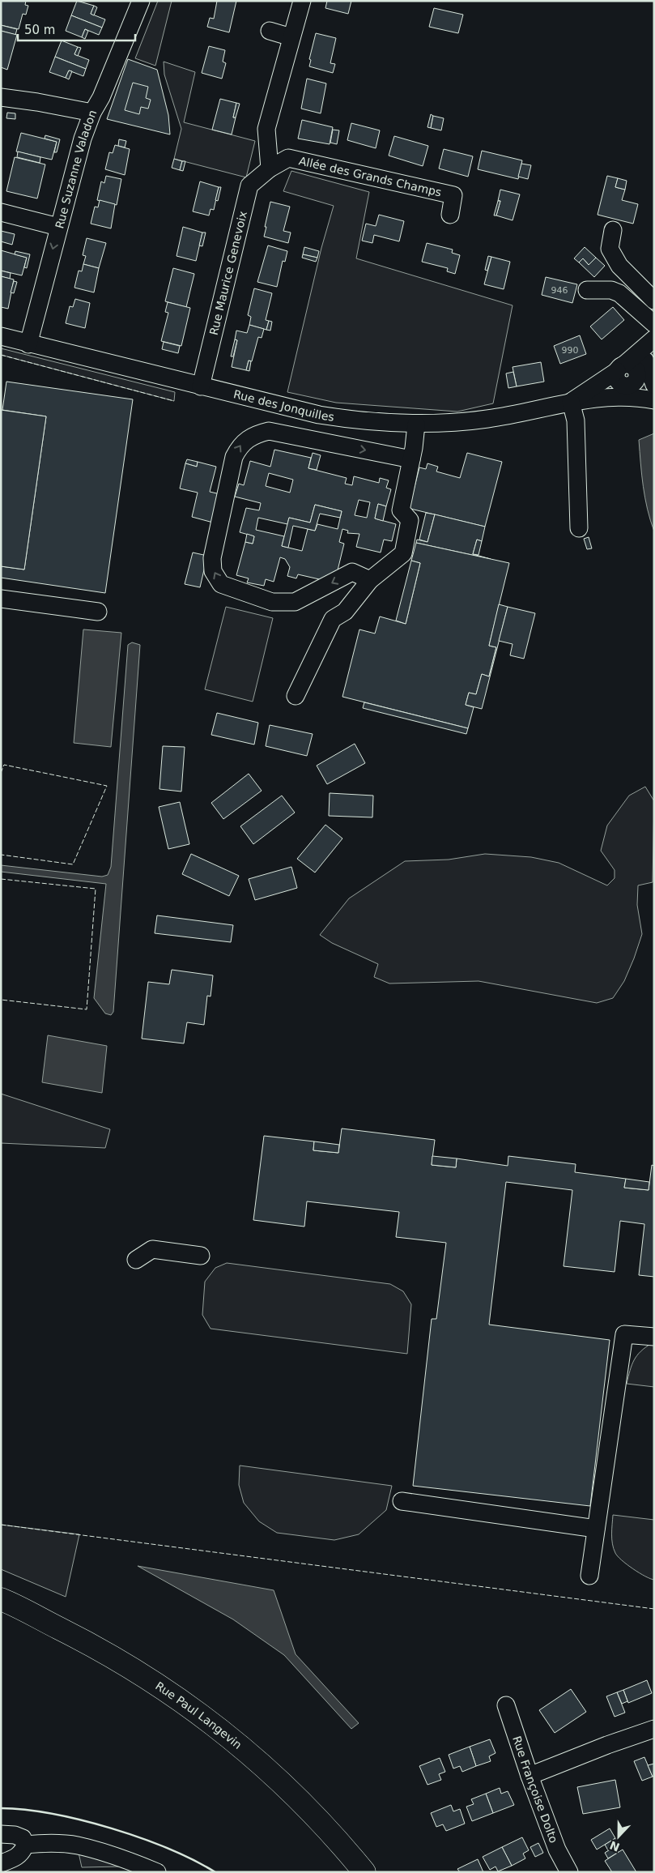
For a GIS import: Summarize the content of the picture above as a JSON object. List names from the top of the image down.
{
  "streets": {
    "main road": ["Rue Paul Langevin"],
    "street": [
      "Rue Suzanne Valadon",
      "Allée des Grands Champs",
      "Rue Maurice Genevoix",
      "Rue des Jonquilles",
      "Rue Françoise Dolto"
    ]
  },
  "crossings": [
    ["Rue Suzanne Valadon", "Rue des Jonquilles"],
    ["Allée des Grands Champs", "Rue Maurice Genevoix"],
    ["Rue Maurice Genevoix", "Rue des Jonquilles"]
  ],
  "house_numbers": ["946", "990"],
  "scale_bar": "50 m",
  "north": "bottom"
}
